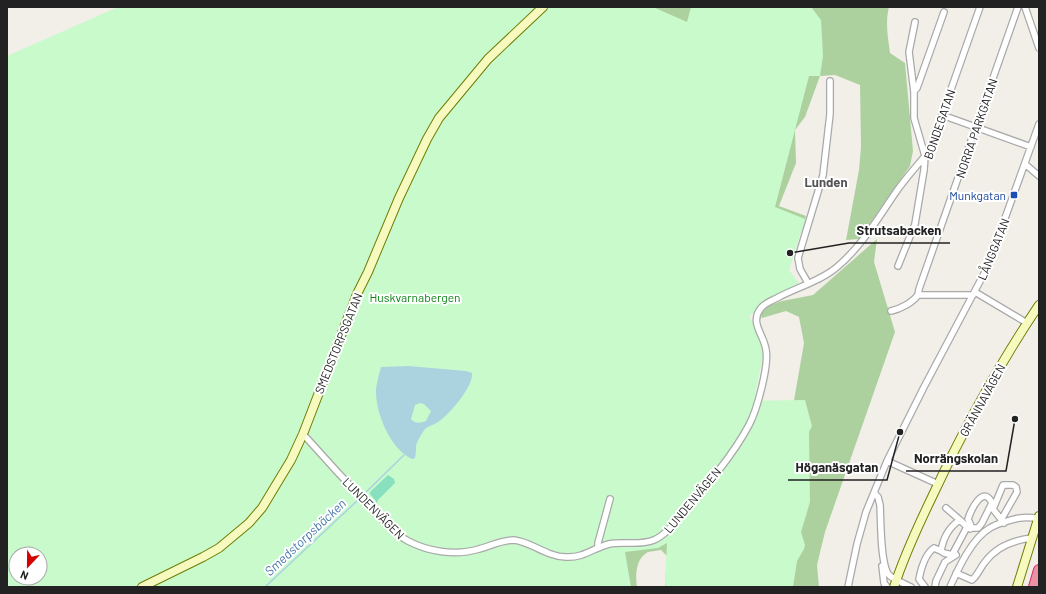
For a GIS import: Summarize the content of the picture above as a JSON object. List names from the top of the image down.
{
  "streets": {
    "street": [
      "BONDEGATAN",
      "NORRA PARKGATAN",
      "LÅNGGATAN",
      "SMEDSTORPSGATAN",
      "GRÄNNAVÄGEN",
      "LUNDENVÄGEN"
    ]
  },
  "crossings": [
    ["BONDEGATAN", "LUNDENVÄGEN"],
    ["SMEDSTORPSGATAN", "LUNDENVÄGEN"]
  ],
  "districts": ["Lunden"],
  "water": ["Smedstorpsbäcken"],
  "parks": ["Huskvarnabergen"],
  "places": {
    "transit": ["Munkgatan"],
    "other": ["Strutsabacken", "Norrängskolan", "Höganäsgatan"]
  },
  "north": "bottom"
}
